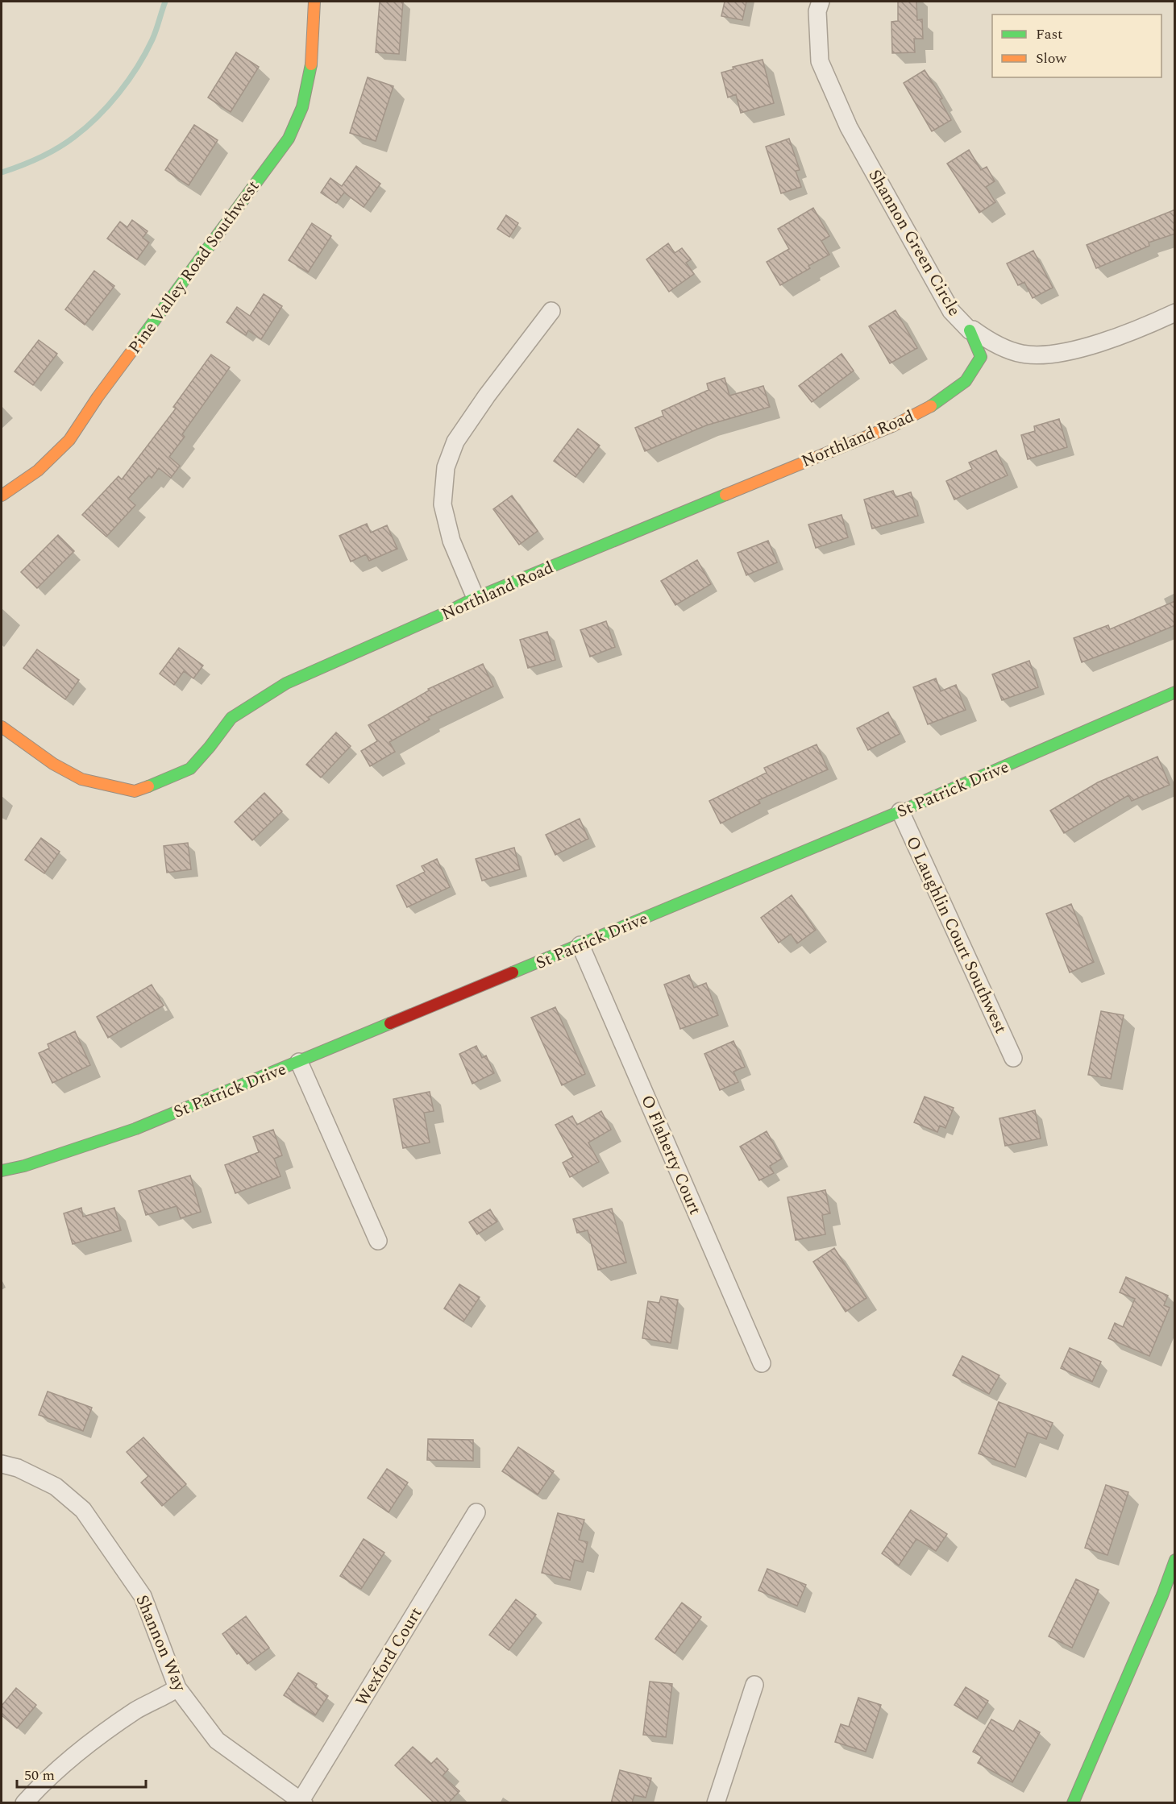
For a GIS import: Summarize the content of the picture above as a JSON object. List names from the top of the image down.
{
  "streets": {
    "street": [
      "Shannon Green Circle",
      "Pine Valley Road Southwest",
      "Northland Road",
      "St Patrick Drive",
      "O Laughlin Court Southwest",
      "O Flaherty Court",
      "Shannon Way",
      "Wexford Court"
    ]
  },
  "crossings": [
    ["Shannon Green Circle", "Northland Road"],
    ["St Patrick Drive", "O Laughlin Court Southwest"],
    ["St Patrick Drive", "O Flaherty Court"],
    ["Shannon Way", "Wexford Court"]
  ],
  "legend": ["Fast", "Slow"],
  "scale_bar": "50 m"
}
